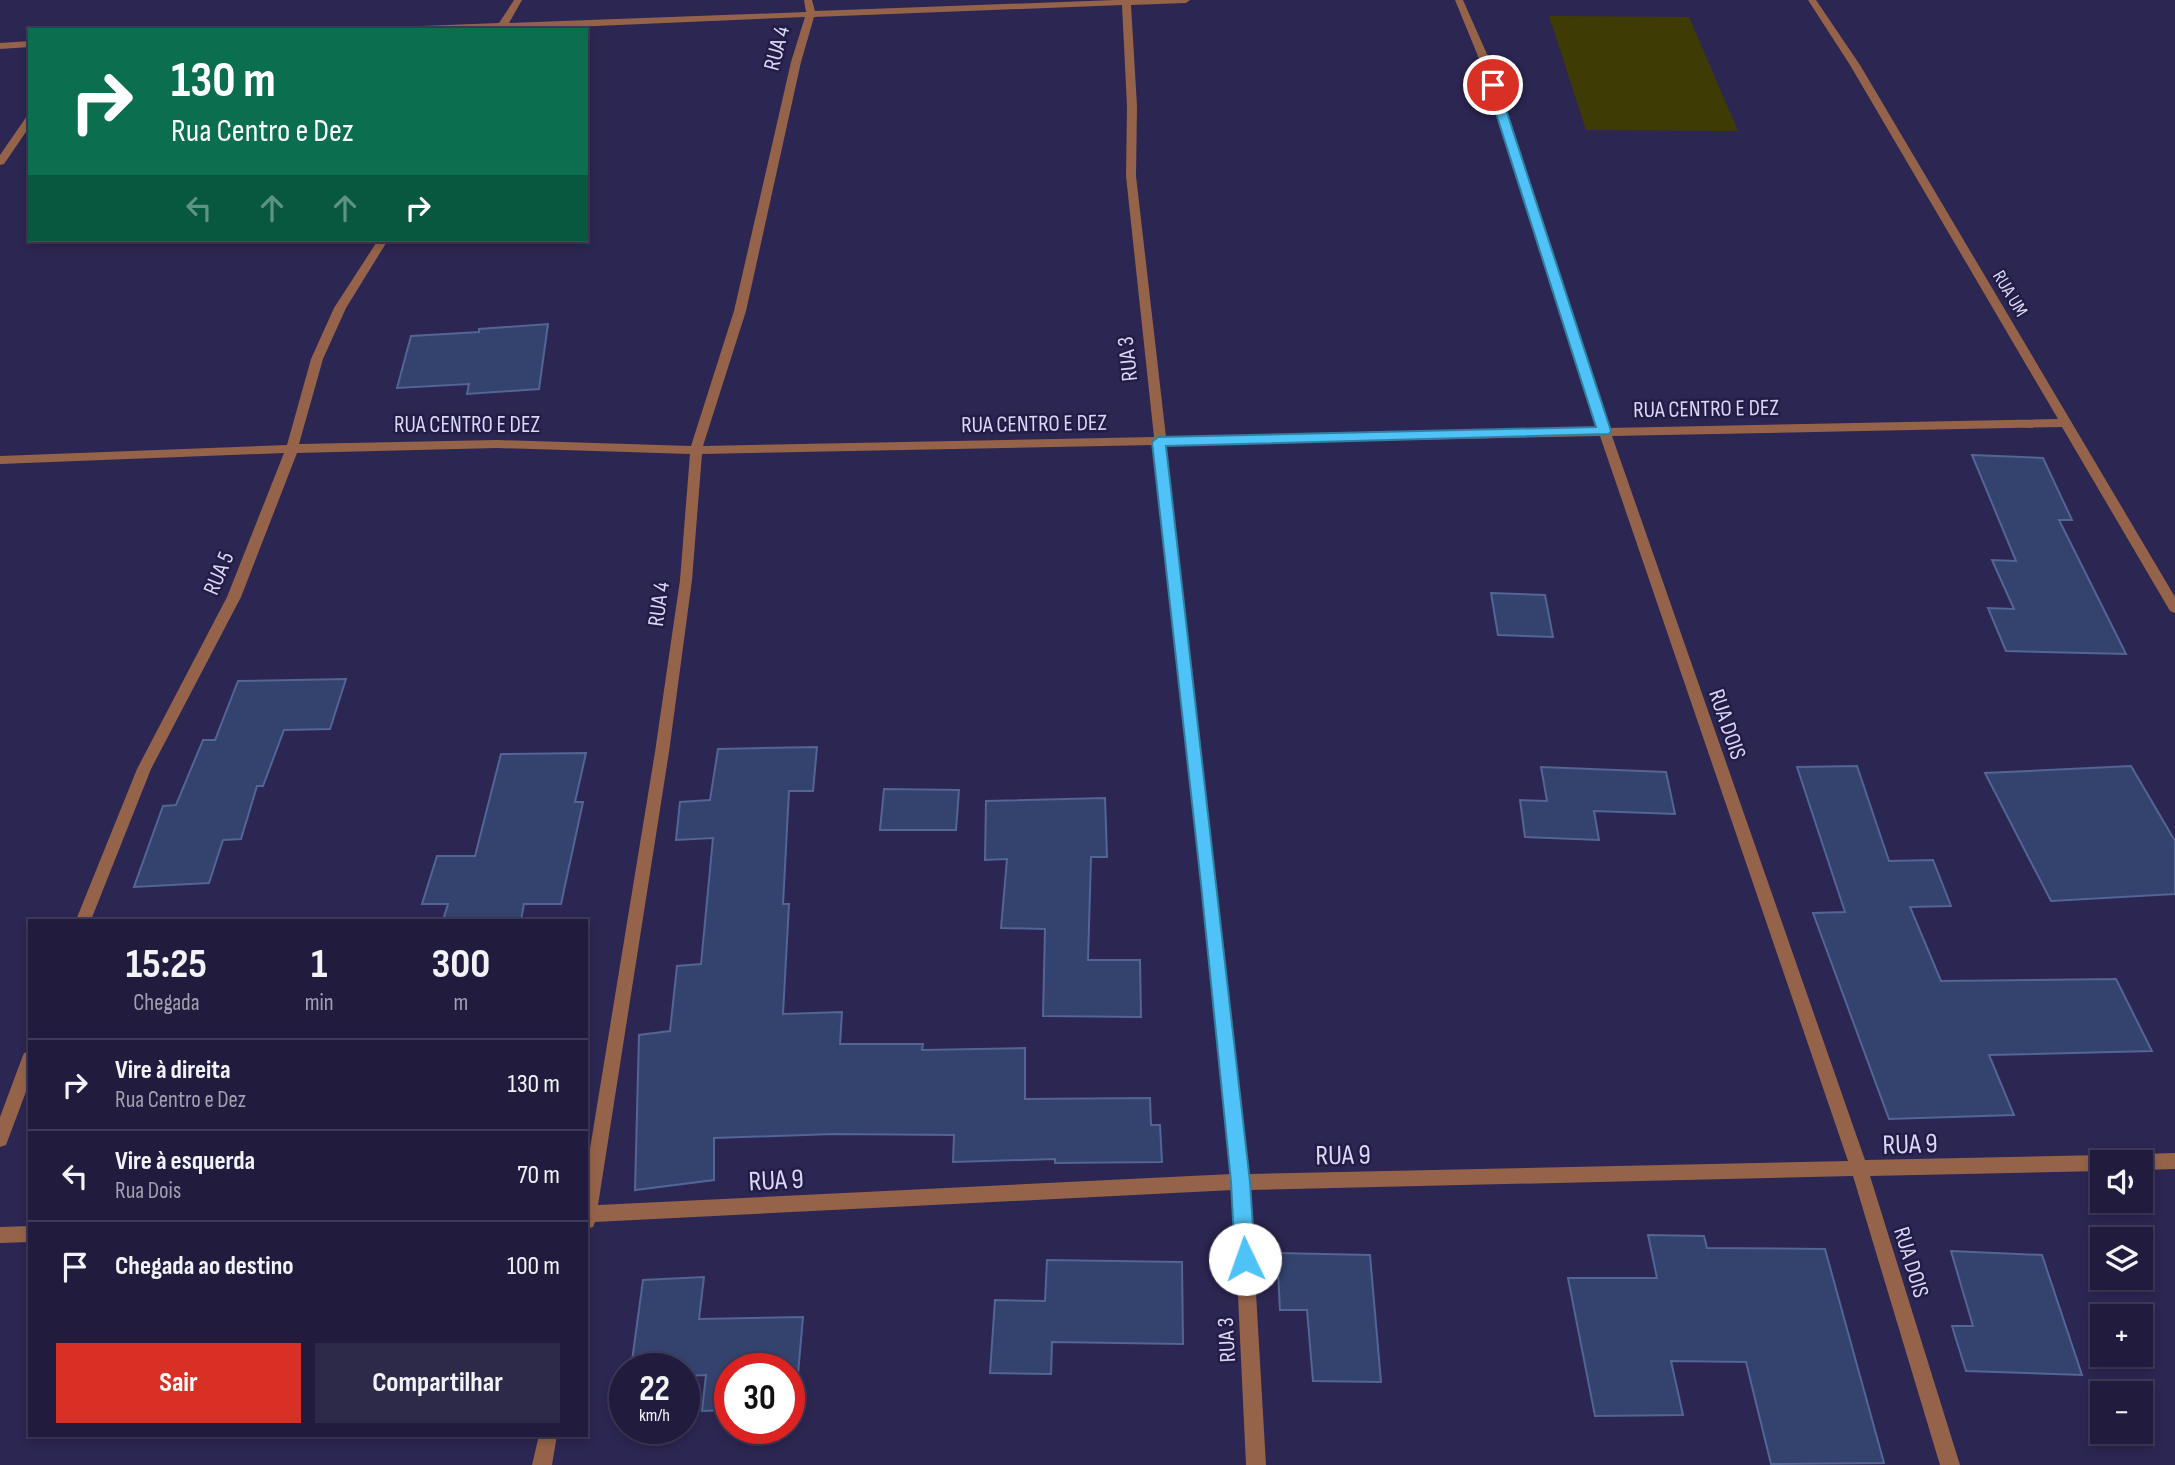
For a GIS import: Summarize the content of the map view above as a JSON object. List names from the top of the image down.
{
  "streets": {
    "street": [
      "RUA 4",
      "RUA UM",
      "RUA 3",
      "RUA CENTRO E DEZ",
      "RUA 5",
      "RUA DOIS",
      "RUA 9"
    ]
  },
  "crossings": [
    ["RUA 4", "RUA CENTRO E DEZ"],
    ["RUA UM", "RUA CENTRO E DEZ"],
    ["RUA 3", "RUA CENTRO E DEZ"],
    ["RUA 3", "RUA 9"],
    ["RUA CENTRO E DEZ", "RUA 5"],
    ["RUA CENTRO E DEZ", "RUA DOIS"],
    ["RUA DOIS", "RUA 9"]
  ],
  "page": {
    "turn": ["130 m", "Rua Centro e Dez"],
    "eta": [
      "15:25",
      "Chegada",
      "1",
      "min",
      "300",
      "m"
    ],
    "list": [
      {
        "name": "Vire à direita",
        "note": "Rua Centro e Dez",
        "value": "130 m"
      },
      {
        "name": "Vire à esquerda",
        "note": "Rua Dois",
        "value": "70 m"
      },
      {
        "name": "Chegada ao destino",
        "value": "100 m"
      }
    ],
    "map_buttons": ["+", "−"],
    "buttons": ["Sair", "Compartilhar"],
    "speed": "22 km/h",
    "limit": "30"
  }
}
